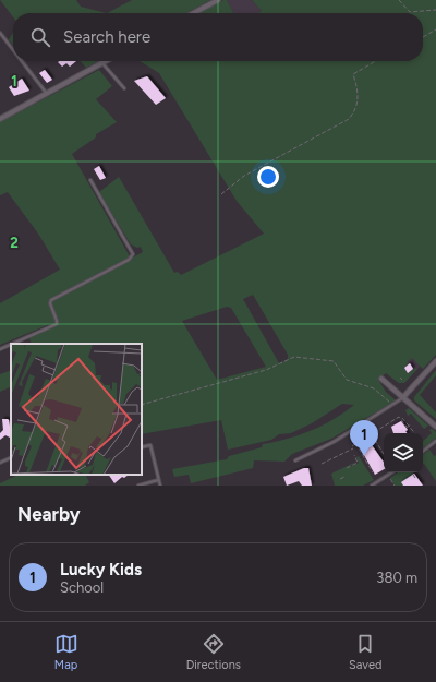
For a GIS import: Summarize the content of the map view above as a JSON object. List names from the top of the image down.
{
  "page": {
    "search": "Search here",
    "pins": "1",
    "heading": "Nearby",
    "list": [
      {
        "mark": "1",
        "name": "Lucky Kids",
        "note": "School",
        "value": "380 m"
      }
    ],
    "nav": ["Map", "Directions", "Saved"]
  },
  "grid": {
    "rows": ["1", "2"]
  }
}
